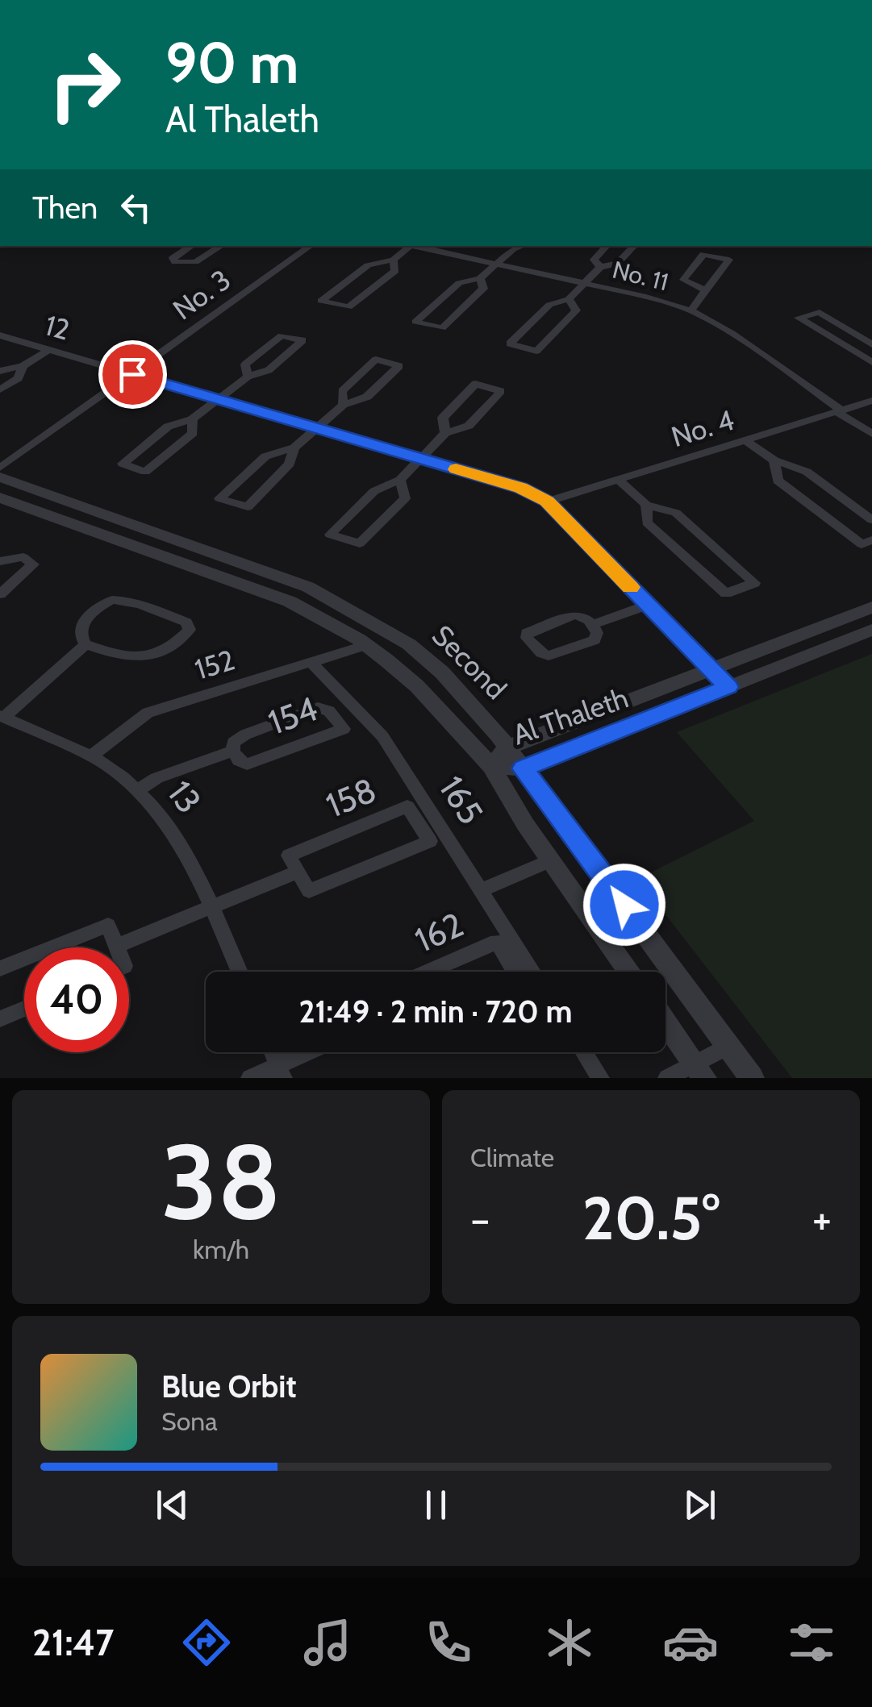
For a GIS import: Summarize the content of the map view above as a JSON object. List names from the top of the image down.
{
  "streets": {
    "street": [
      "No. 11",
      "No. 3",
      "12",
      "No. 4",
      "Second",
      "152",
      "154",
      "Al Thaleth",
      "13",
      "158",
      "165",
      "162"
    ]
  },
  "crossings": [
    ["No. 11", "No. 4"],
    ["No. 3", "12"],
    ["12", "No. 4"],
    ["12", "Al Thaleth"],
    ["Second", "152"],
    ["Second", "Al Thaleth"],
    ["152", "13"],
    ["152", "165"],
    ["154", "13"]
  ],
  "page": {
    "turn": ["90 m", "Al Thaleth"],
    "then": "Then",
    "limit": "40",
    "trip": "21:49 · 2 min · 720 m",
    "tile": [
      ["38", "km/h"],
      "Climate"
    ],
    "heat": ["−", "20.5°", "+"],
    "song": ["Blue Orbit", "Sona"],
    "tabs": "21:47"
  }
}
